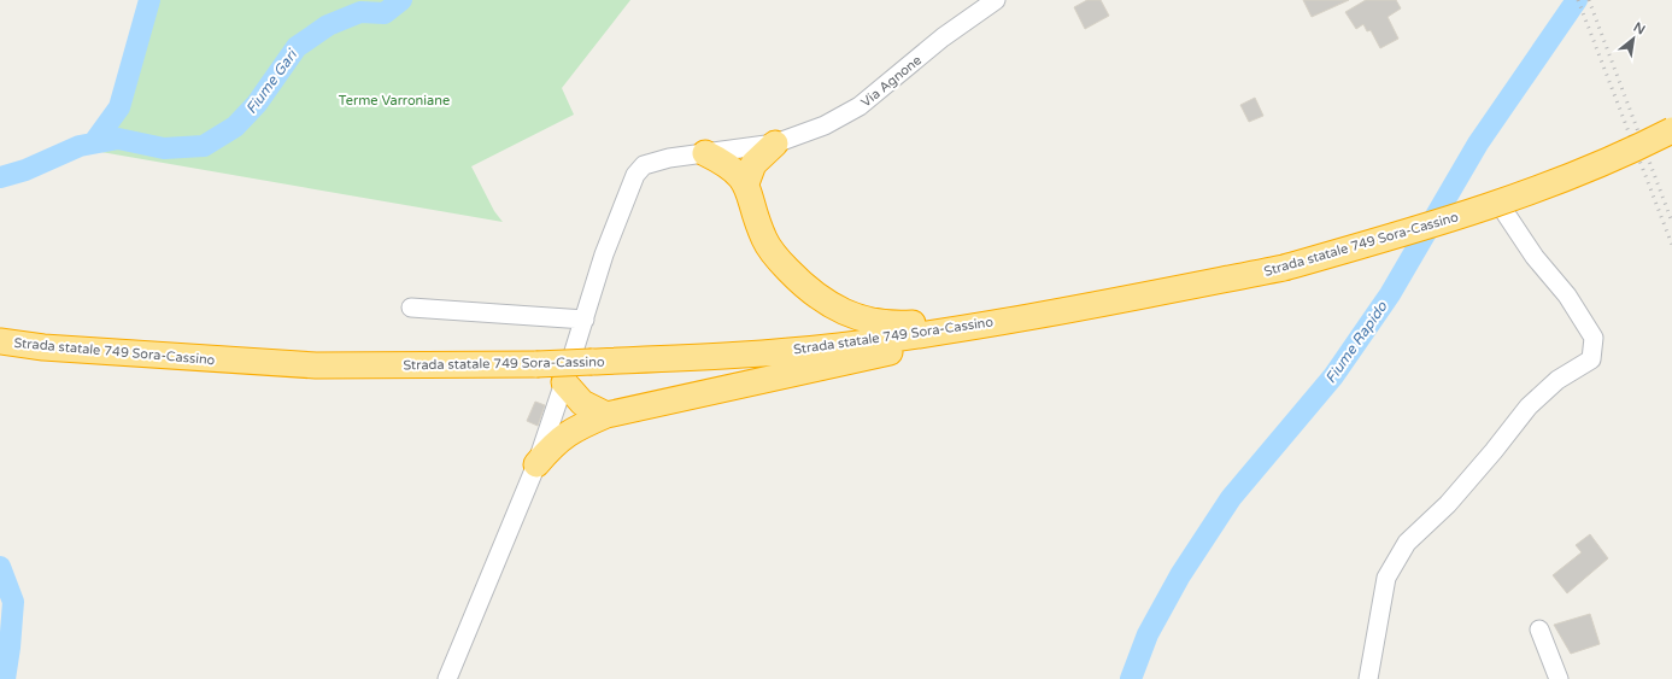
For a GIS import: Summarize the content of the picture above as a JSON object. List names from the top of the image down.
{
  "streets": {
    "highway": ["Strada statale 749 Sora-Cassino"],
    "street": ["Via Agnone"]
  },
  "water": ["Fiume Gari", "Fiume Rapido"],
  "parks": ["Terme Varroniane"],
  "north": "top right"
}
